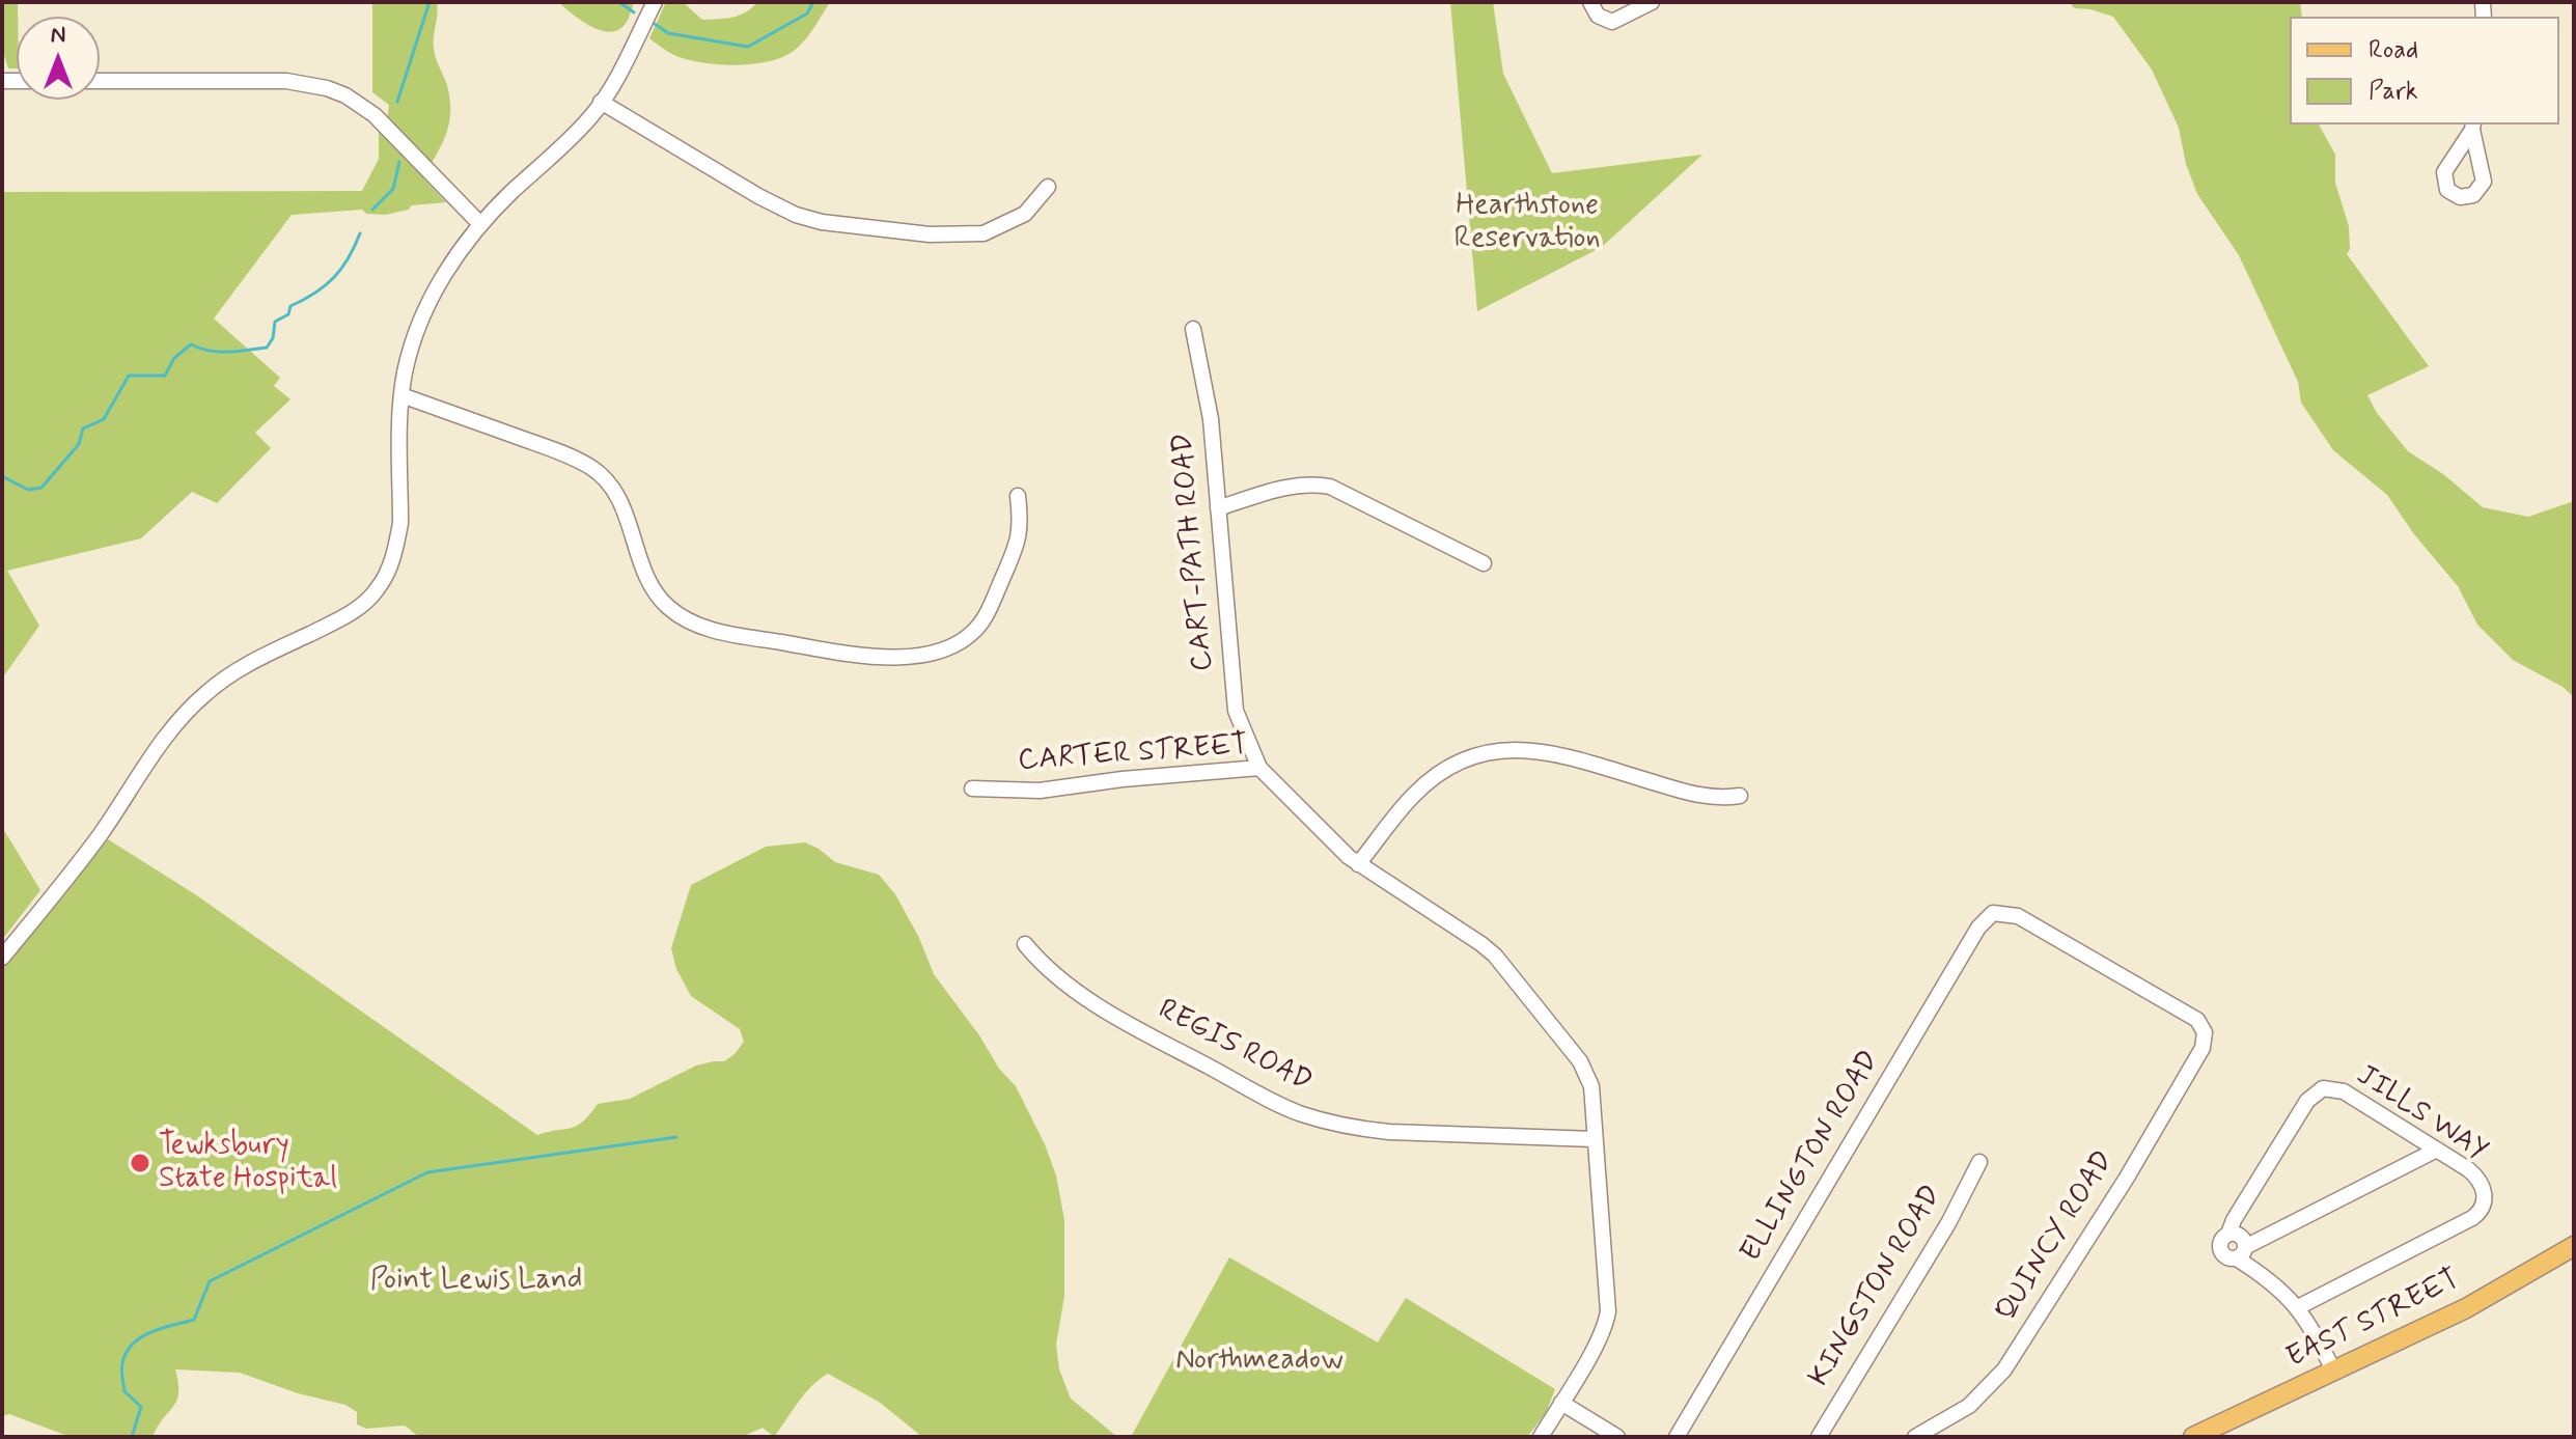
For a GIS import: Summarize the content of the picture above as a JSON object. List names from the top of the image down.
{
  "streets": {
    "main road": ["EAST STREET"],
    "street": [
      "CART-PATH ROAD",
      "CARTER STREET",
      "REGIS ROAD",
      "JILLS WAY",
      "ELLINGTON ROAD",
      "QUINCY ROAD",
      "KINGSTON ROAD"
    ]
  },
  "crossings": [
    ["CART-PATH ROAD", "CARTER STREET"],
    ["CARTER STREET", "REGIS ROAD"],
    ["ELLINGTON ROAD", "QUINCY ROAD"]
  ],
  "parks": ["Hearthstone Reservation", "Point Lewis Land", "Northmeadow"],
  "places": ["Tewksbury State Hospital"],
  "legend": ["Road", "Park"],
  "north": "top"
}
